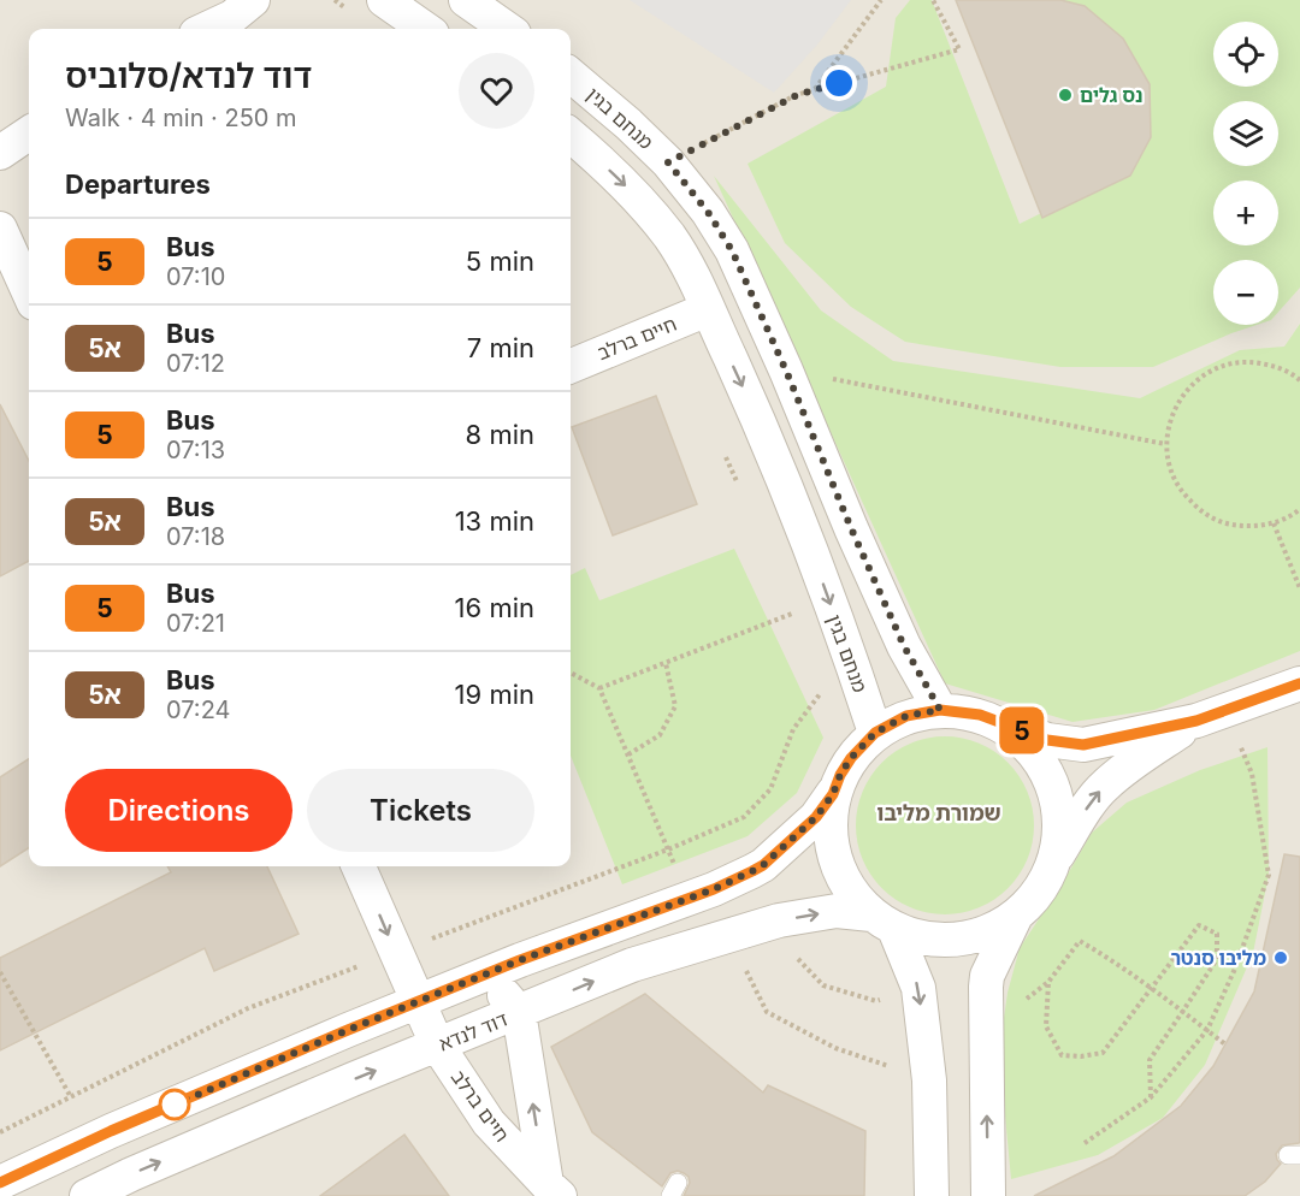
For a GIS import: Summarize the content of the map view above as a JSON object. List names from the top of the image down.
{
  "streets": {
    "street": ["מנחם בגין", "חיים ברלב", "דוד לנדא"]
  },
  "crossings": [
    ["מנחם בגין", "חיים ברלב"],
    ["מנחם בגין", "דוד לנדא"],
    ["חיים ברלב", "דוד לנדא"]
  ],
  "districts": ["שמורת מליבו"],
  "places": ["נס גלים", "מליבו סנטר"],
  "lines": ["bus line 5"],
  "page": {
    "on_map": "5",
    "map_buttons": ["+", "−"],
    "heading": [
      ["דוד לנדא/סלוביס", "Walk · 4 min · 250 m"],
      "Departures"
    ],
    "list": [
      {
        "mark": "5",
        "name": "Bus",
        "note": "07:10",
        "value": "5 min"
      },
      {
        "mark": "5א",
        "name": "Bus",
        "note": "07:12",
        "value": "7 min"
      },
      {
        "mark": "5",
        "name": "Bus",
        "note": "07:13",
        "value": "8 min"
      },
      {
        "mark": "5א",
        "name": "Bus",
        "note": "07:18",
        "value": "13 min"
      },
      {
        "mark": "5",
        "name": "Bus",
        "note": "07:21",
        "value": "16 min"
      },
      {
        "mark": "5א",
        "name": "Bus",
        "note": "07:24",
        "value": "19 min"
      }
    ],
    "buttons": ["Directions", "Tickets"]
  }
}
